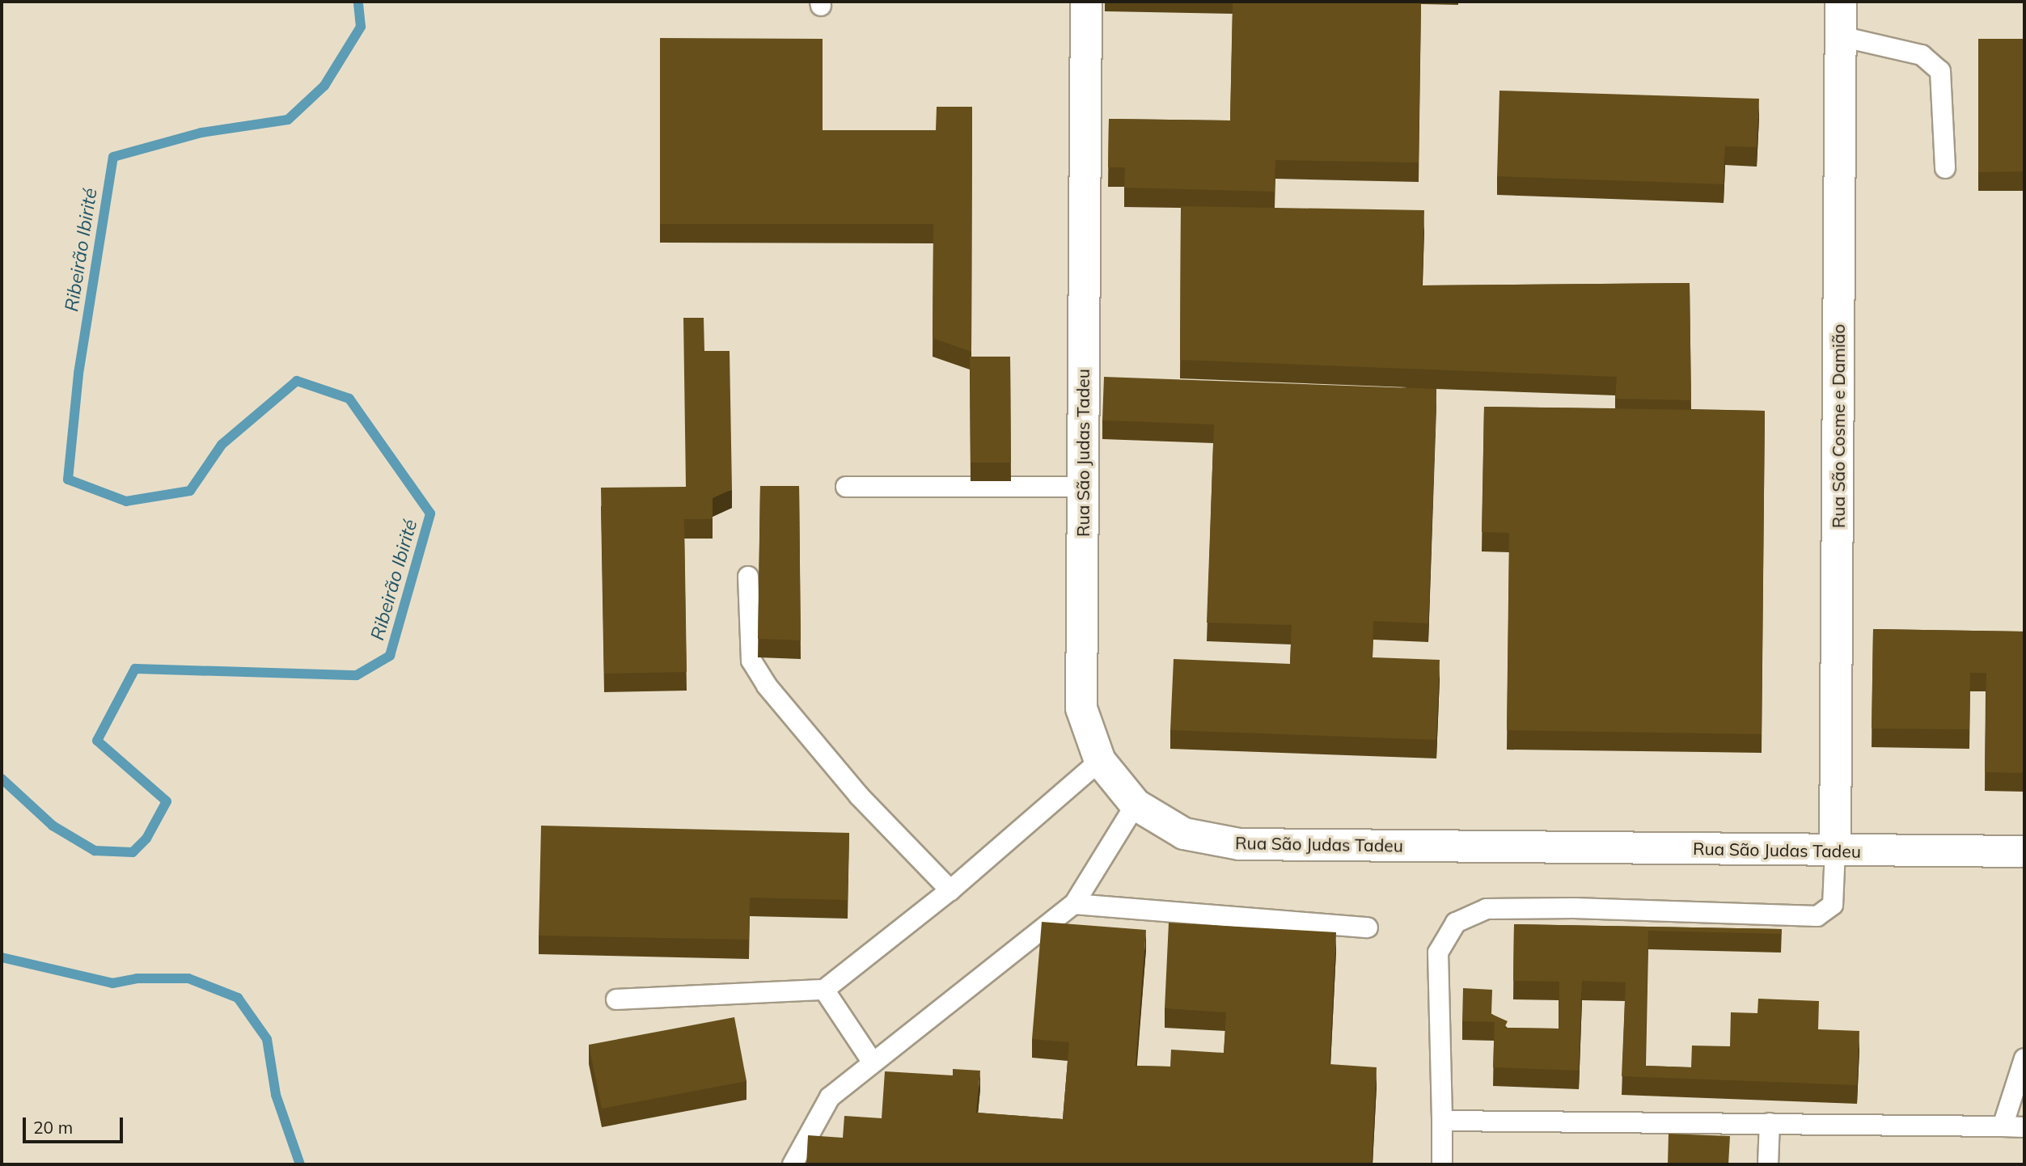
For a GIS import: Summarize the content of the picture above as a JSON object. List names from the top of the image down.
{
  "streets": {
    "street": ["Rua São Cosme e Damião", "Rua São Judas Tadeu"]
  },
  "crossings": [
    ["Rua São Cosme e Damião", "Rua São Judas Tadeu"]
  ],
  "water": ["Ribeirão Ibirité"],
  "scale_bar": "20 m"
}
